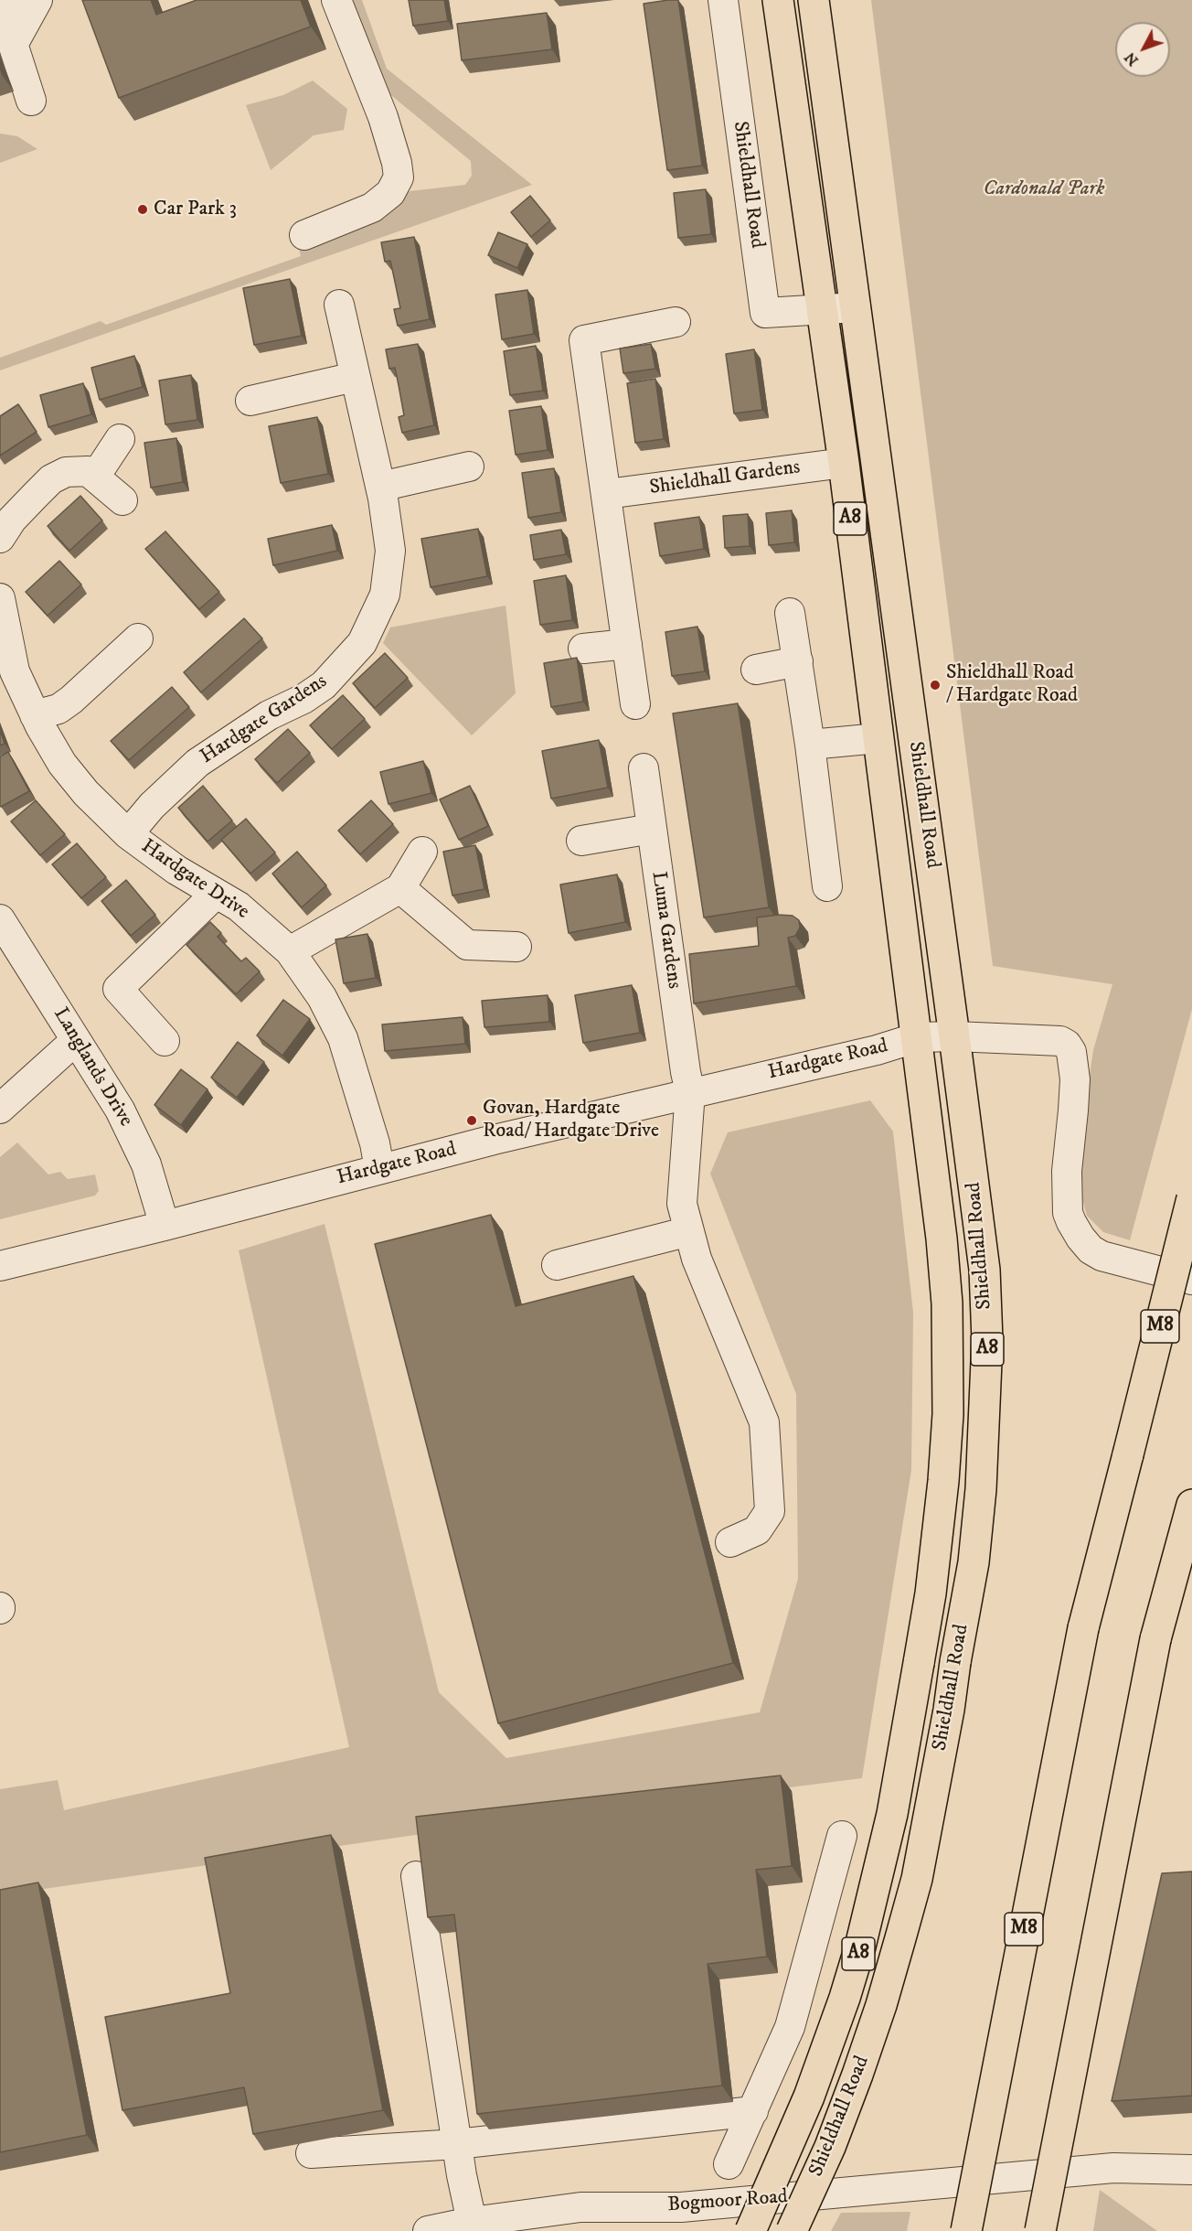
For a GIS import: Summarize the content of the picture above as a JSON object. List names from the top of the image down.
{
  "streets": {
    "main road": ["Shieldhall Road", "A8", "M8"],
    "street": [
      "Shieldhall Gardens",
      "Hardgate Gardens",
      "Hardgate Drive",
      "Luma Gardens",
      "Hardgate Road",
      "Langlands Drive",
      "Bogmoor Road"
    ]
  },
  "crossings": [
    ["Shieldhall Road", "Shieldhall Gardens"],
    ["Shieldhall Road", "Hardgate Road"],
    ["Hardgate Gardens", "Hardgate Drive"],
    ["Hardgate Drive", "Hardgate Road"],
    ["Luma Gardens", "Hardgate Road"],
    ["Hardgate Road", "Langlands Drive"]
  ],
  "parks": ["Cardonald Park"],
  "places": ["Car Park 3", "Shieldhall Road / Hardgate Road", "Govan, Hardgate Road/ Hardgate Drive"],
  "north": "bottom left"
}
